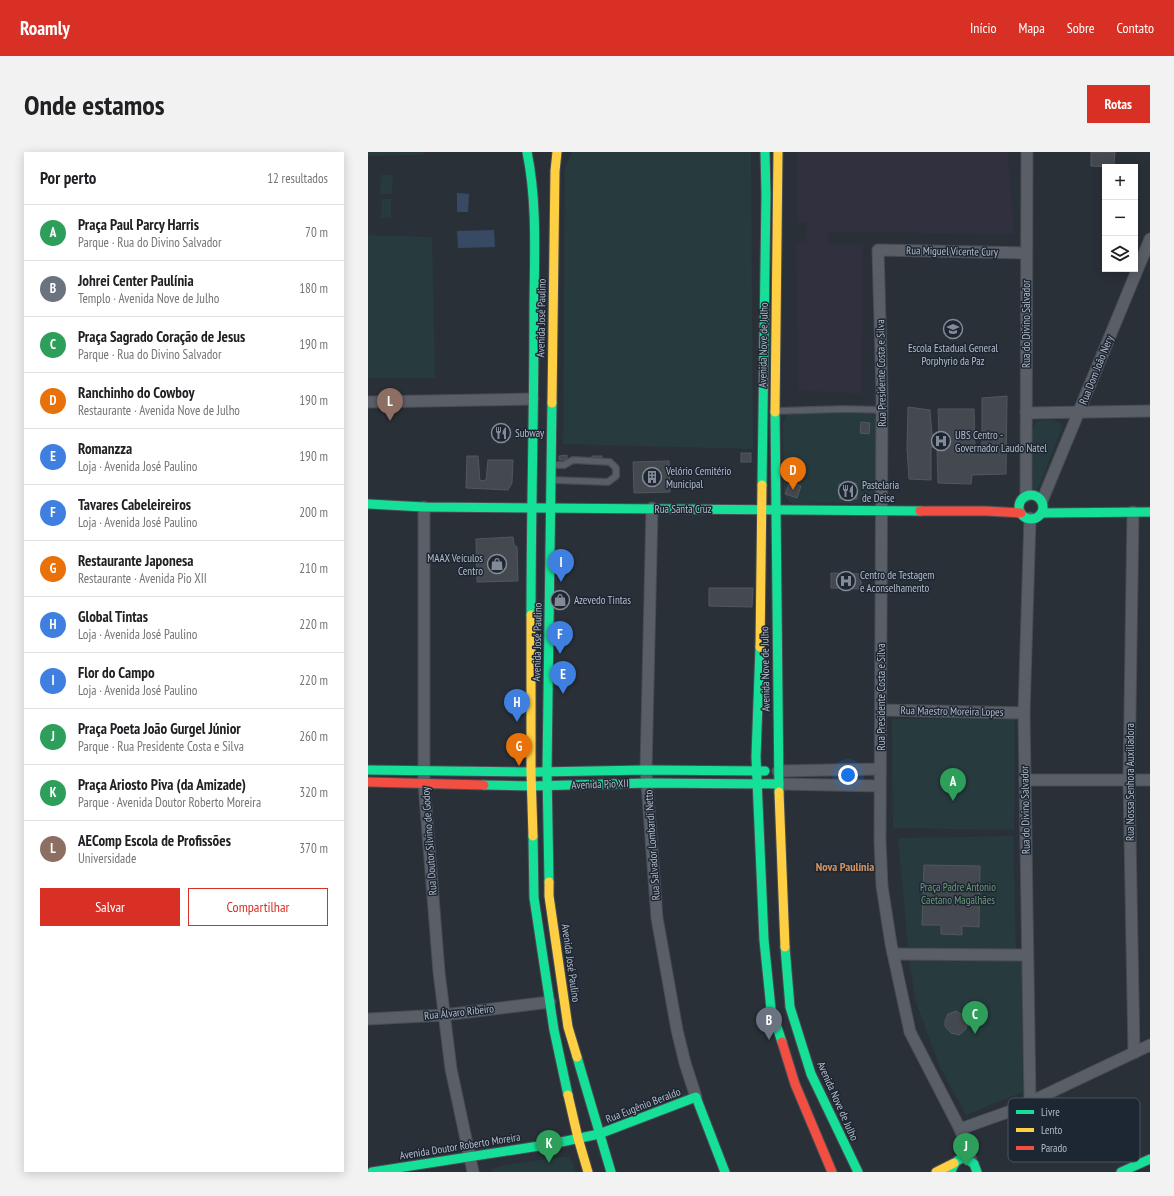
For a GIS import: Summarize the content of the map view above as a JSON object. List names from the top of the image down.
{
  "streets": {
    "street": [
      "Rua Miguel Vicente Cury",
      "Avenida José Paulino",
      "Rua do Divino Salvador",
      "Avenida Nove de Julho",
      "Rua Dom João Nery",
      "Rua Presidente Costa e Silva",
      "Rua Santa Cruz",
      "Rua Maestro Moreira Lopes",
      "Rua Nossa Senhora Auxiliadora",
      "Avenida Pio XII",
      "Rua Doutor Silvino de Godoy",
      "Rua Salvador Lombardi Netto",
      "Rua Álvaro Ribeiro",
      "Rua Eugênio Beraldo",
      "Avenida Doutor Roberto Moreira"
    ]
  },
  "crossings": [
    ["Rua Miguel Vicente Cury", "Rua do Divino Salvador"],
    ["Rua Miguel Vicente Cury", "Rua Presidente Costa e Silva"],
    ["Avenida José Paulino", "Rua Santa Cruz"],
    ["Avenida José Paulino", "Avenida Pio XII"],
    ["Avenida José Paulino", "Rua Álvaro Ribeiro"],
    ["Avenida José Paulino", "Rua Eugênio Beraldo"],
    ["Avenida José Paulino", "Avenida Doutor Roberto Moreira"],
    ["Rua do Divino Salvador", "Rua Santa Cruz"],
    ["Rua do Divino Salvador", "Rua Maestro Moreira Lopes"],
    ["Avenida Nove de Julho", "Rua Santa Cruz"],
    ["Avenida Nove de Julho", "Avenida Pio XII"],
    ["Rua Dom João Nery", "Rua Santa Cruz"],
    ["Rua Presidente Costa e Silva", "Rua Santa Cruz"],
    ["Rua Presidente Costa e Silva", "Rua Maestro Moreira Lopes"],
    ["Rua Presidente Costa e Silva", "Avenida Pio XII"],
    ["Rua Santa Cruz", "Rua Doutor Silvino de Godoy"],
    ["Rua Santa Cruz", "Rua Salvador Lombardi Netto"],
    ["Avenida Pio XII", "Rua Doutor Silvino de Godoy"],
    ["Avenida Pio XII", "Rua Salvador Lombardi Netto"],
    ["Rua Doutor Silvino de Godoy", "Rua Álvaro Ribeiro"],
    ["Rua Doutor Silvino de Godoy", "Avenida Doutor Roberto Moreira"],
    ["Rua Salvador Lombardi Netto", "Rua Eugênio Beraldo"],
    ["Rua Eugênio Beraldo", "Avenida Doutor Roberto Moreira"]
  ],
  "districts": ["Nova Paulínia"],
  "parks": ["Praça Padre Antonio Caetano Magalhães"],
  "places": {
    "school or university": ["Escola Estadual General Porphyrio da Paz"],
    "restaurant": ["Subway", "Pastelaria de Deise"],
    "hospital": ["UBS Centro - Governador Laudo Natel", "Centro de Testagem e Aconselhamento"],
    "building": ["Velório Cemitério Municipal"],
    "shop": ["MAAX Veículos Centro", "Azevedo Tintas"]
  },
  "legend": ["Livre", "Lento", "Parado"],
  "page": {
    "header": "Roamly",
    "nav": [
      "Início",
      "Mapa",
      "Sobre",
      "Contato"
    ],
    "buttons": [
      "Rotas",
      ["Salvar", "Compartilhar"]
    ],
    "title": "Onde estamos",
    "heading": ["Por perto", "12 resultados"],
    "map_buttons": ["+", "−"],
    "list": [
      {
        "mark": "A",
        "name": "Praça Paul Parcy Harris",
        "note": "Parque · Rua do Divino Salvador",
        "value": "70 m"
      },
      {
        "mark": "B",
        "name": "Johrei Center Paulínia",
        "note": "Templo · Avenida Nove de Julho",
        "value": "180 m"
      },
      {
        "mark": "C",
        "name": "Praça Sagrado Coração de Jesus",
        "note": "Parque · Rua do Divino Salvador",
        "value": "190 m"
      },
      {
        "mark": "D",
        "name": "Ranchinho do Cowboy",
        "note": "Restaurante · Avenida Nove de Julho",
        "value": "190 m"
      },
      {
        "mark": "E",
        "name": "Romanzza",
        "note": "Loja · Avenida José Paulino",
        "value": "190 m"
      },
      {
        "mark": "F",
        "name": "Tavares Cabeleireiros",
        "note": "Loja · Avenida José Paulino",
        "value": "200 m"
      },
      {
        "mark": "G",
        "name": "Restaurante Japonesa",
        "note": "Restaurante · Avenida Pio XII",
        "value": "210 m"
      },
      {
        "mark": "H",
        "name": "Global Tintas",
        "note": "Loja · Avenida José Paulino",
        "value": "220 m"
      },
      {
        "mark": "I",
        "name": "Flor do Campo",
        "note": "Loja · Avenida José Paulino",
        "value": "220 m"
      },
      {
        "mark": "J",
        "name": "Praça Poeta João Gurgel Júnior",
        "note": "Parque · Rua Presidente Costa e Silva",
        "value": "260 m"
      },
      {
        "mark": "K",
        "name": "Praça Ariosto Piva (da Amizade)",
        "note": "Parque · Avenida Doutor Roberto Moreira",
        "value": "320 m"
      },
      {
        "mark": "L",
        "name": "AEComp Escola de Profissões",
        "note": "Universidade",
        "value": "370 m"
      }
    ],
    "pins": [
      "L",
      "D",
      "I",
      "F",
      "E",
      "H",
      "G",
      "A",
      "C",
      "B",
      "K",
      "J"
    ]
  }
}
